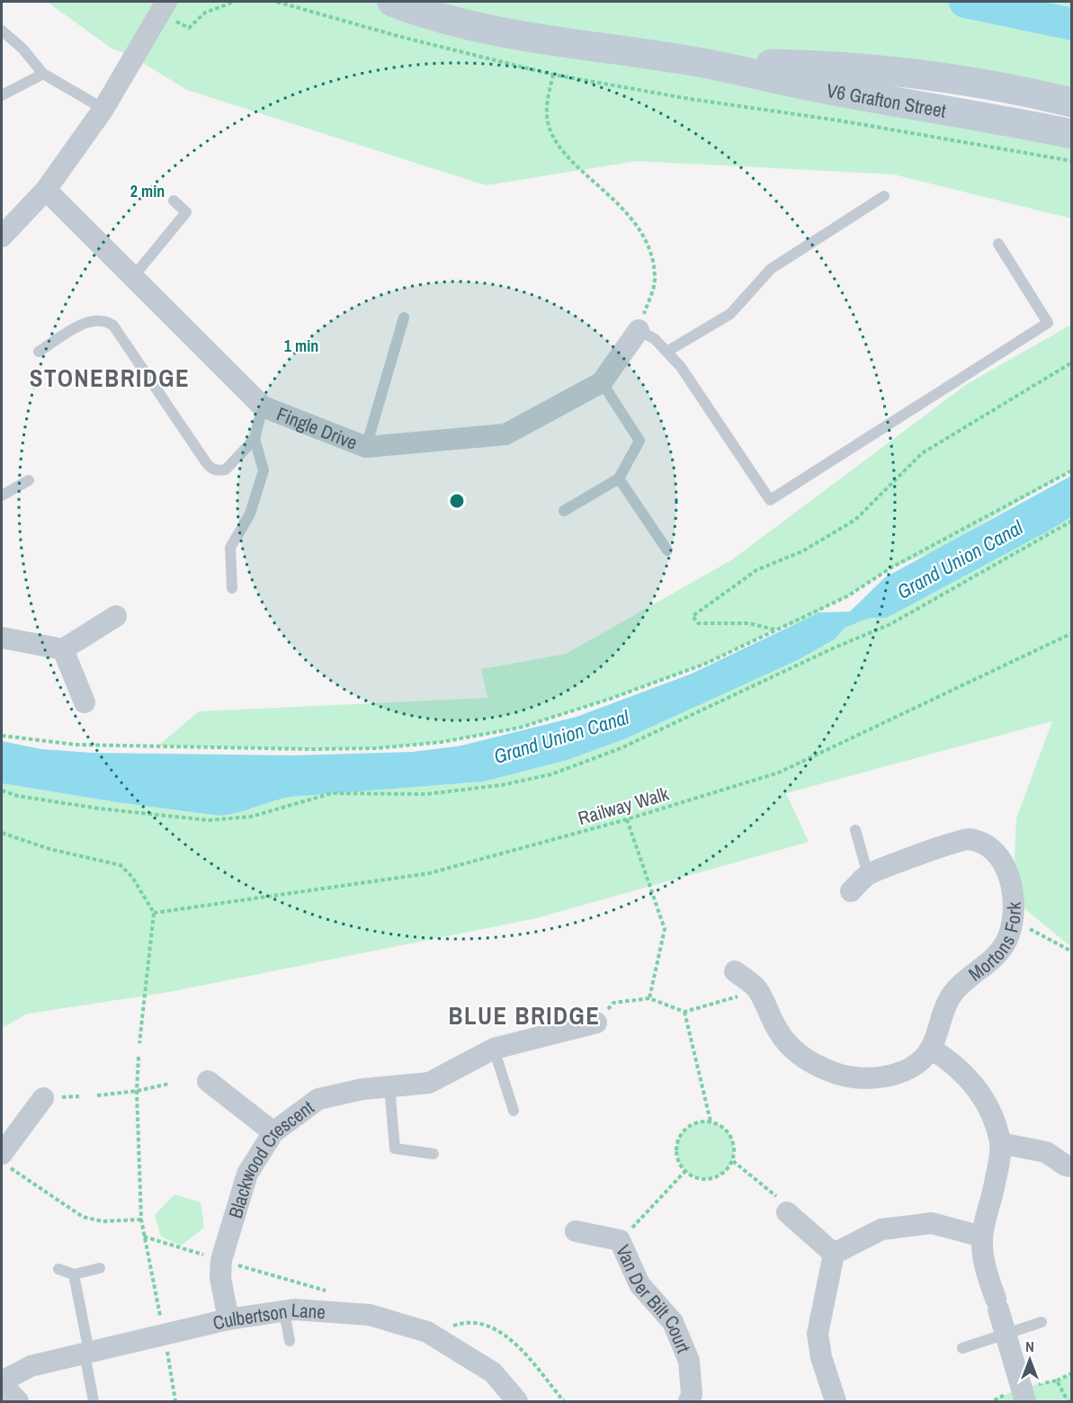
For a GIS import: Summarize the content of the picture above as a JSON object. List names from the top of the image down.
{
  "streets": {
    "street": [
      "V6 Grafton Street",
      "Fingle Drive",
      "Mortons Fork",
      "Blackwood Crescent",
      "Van Der Bilt Court",
      "Culbertson Lane"
    ],
    "path": ["Railway Walk"]
  },
  "crossings": [
    ["Blackwood Crescent", "Culbertson Lane"]
  ],
  "districts": ["STONEBRIDGE", "BLUE BRIDGE"],
  "water": ["Grand Union Canal"],
  "north": "top",
  "rings": ["2 min", "1 min"]
}
